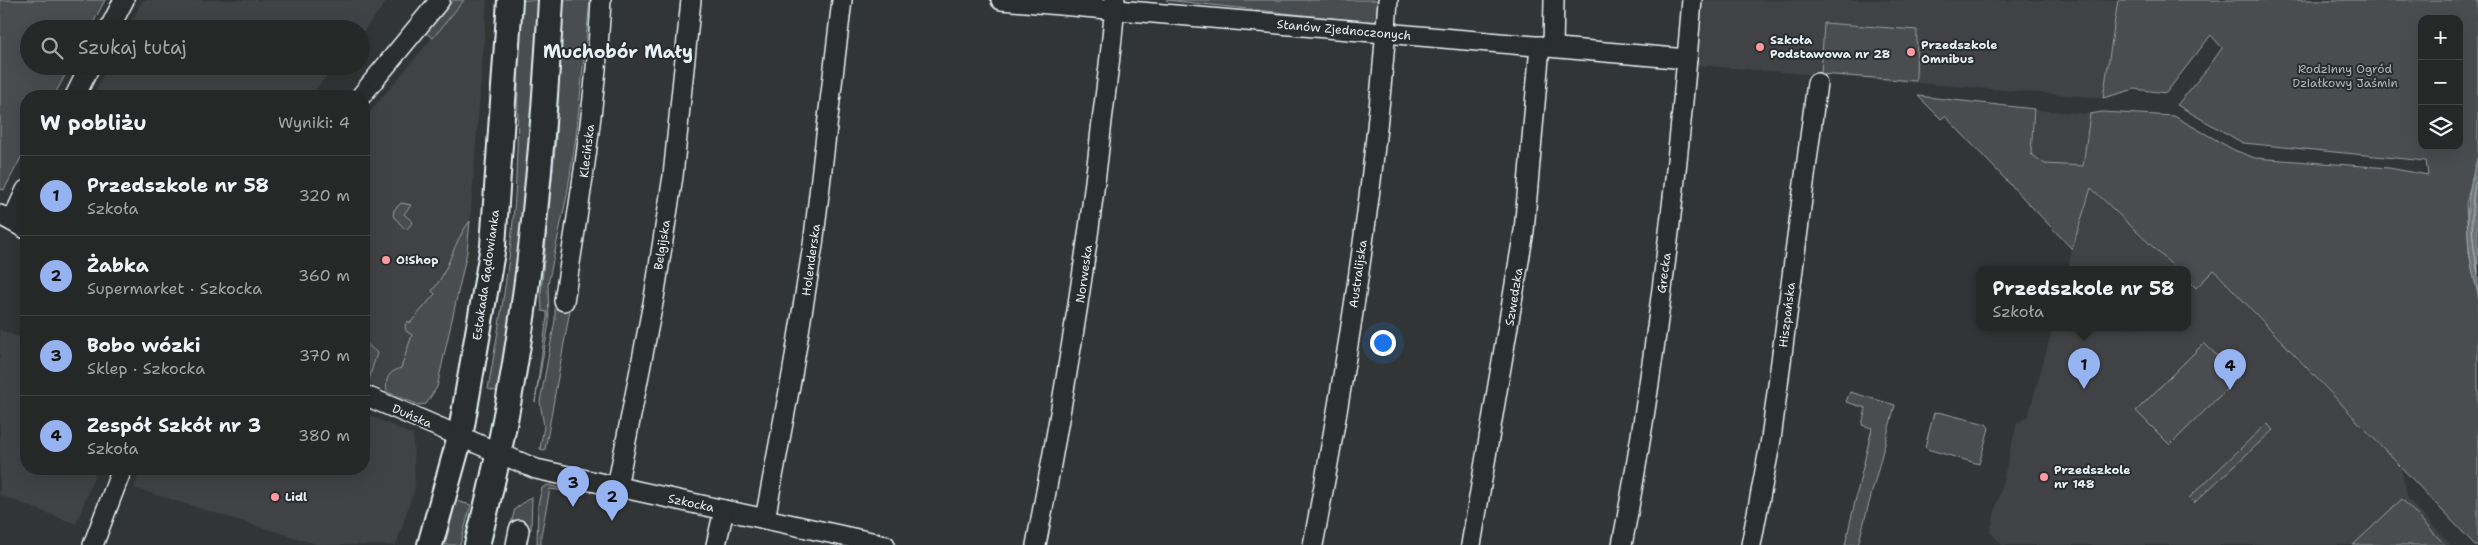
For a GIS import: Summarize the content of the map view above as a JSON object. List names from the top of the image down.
{
  "streets": {
    "main road": ["Estakada Gądowianka"],
    "street": [
      "Stanów Zjednoczonych",
      "Klecińska",
      "Belgijska",
      "Holenderska",
      "Grecka",
      "Norweska",
      "Australijska",
      "Szwedzka",
      "Hiszpańska",
      "Duńska",
      "Szkocka"
    ]
  },
  "crossings": [
    ["Stanów Zjednoczonych", "Grecka"],
    ["Stanów Zjednoczonych", "Norweska"],
    ["Stanów Zjednoczonych", "Australijska"],
    ["Stanów Zjednoczonych", "Szwedzka"],
    ["Belgijska", "Szkocka"],
    ["Holenderska", "Szkocka"],
    ["Estakada Gądowianka", "Duńska"],
    ["Duńska", "Szkocka"]
  ],
  "districts": ["Muchobór Mały"],
  "parks": ["Rodzinny Ogród Działkowy Jaśmin"],
  "places": [
    "Szkoła Podstawowa nr 28",
    "Przedszkole Omnibus",
    "O!Shop",
    "Przedszkole nr 148",
    "Lidl"
  ],
  "page": {
    "map_buttons": ["+", "−"],
    "search": "Szukaj tutaj",
    "heading": ["W pobliżu", "Wyniki: 4"],
    "list": [
      {
        "mark": "1",
        "name": "Przedszkole nr 58",
        "note": "Szkoła",
        "value": "320 m"
      },
      {
        "mark": "2",
        "name": "Żabka",
        "note": "Supermarket · Szkocka",
        "value": "360 m"
      },
      {
        "mark": "3",
        "name": "Bobo wózki",
        "note": "Sklep · Szkocka",
        "value": "370 m"
      },
      {
        "mark": "4",
        "name": "Zespół Szkół nr 3",
        "note": "Szkoła",
        "value": "380 m"
      }
    ],
    "popup": ["Przedszkole nr 58", "Szkoła"],
    "pins": [
      "1",
      "4",
      "3",
      "2"
    ]
  }
}
